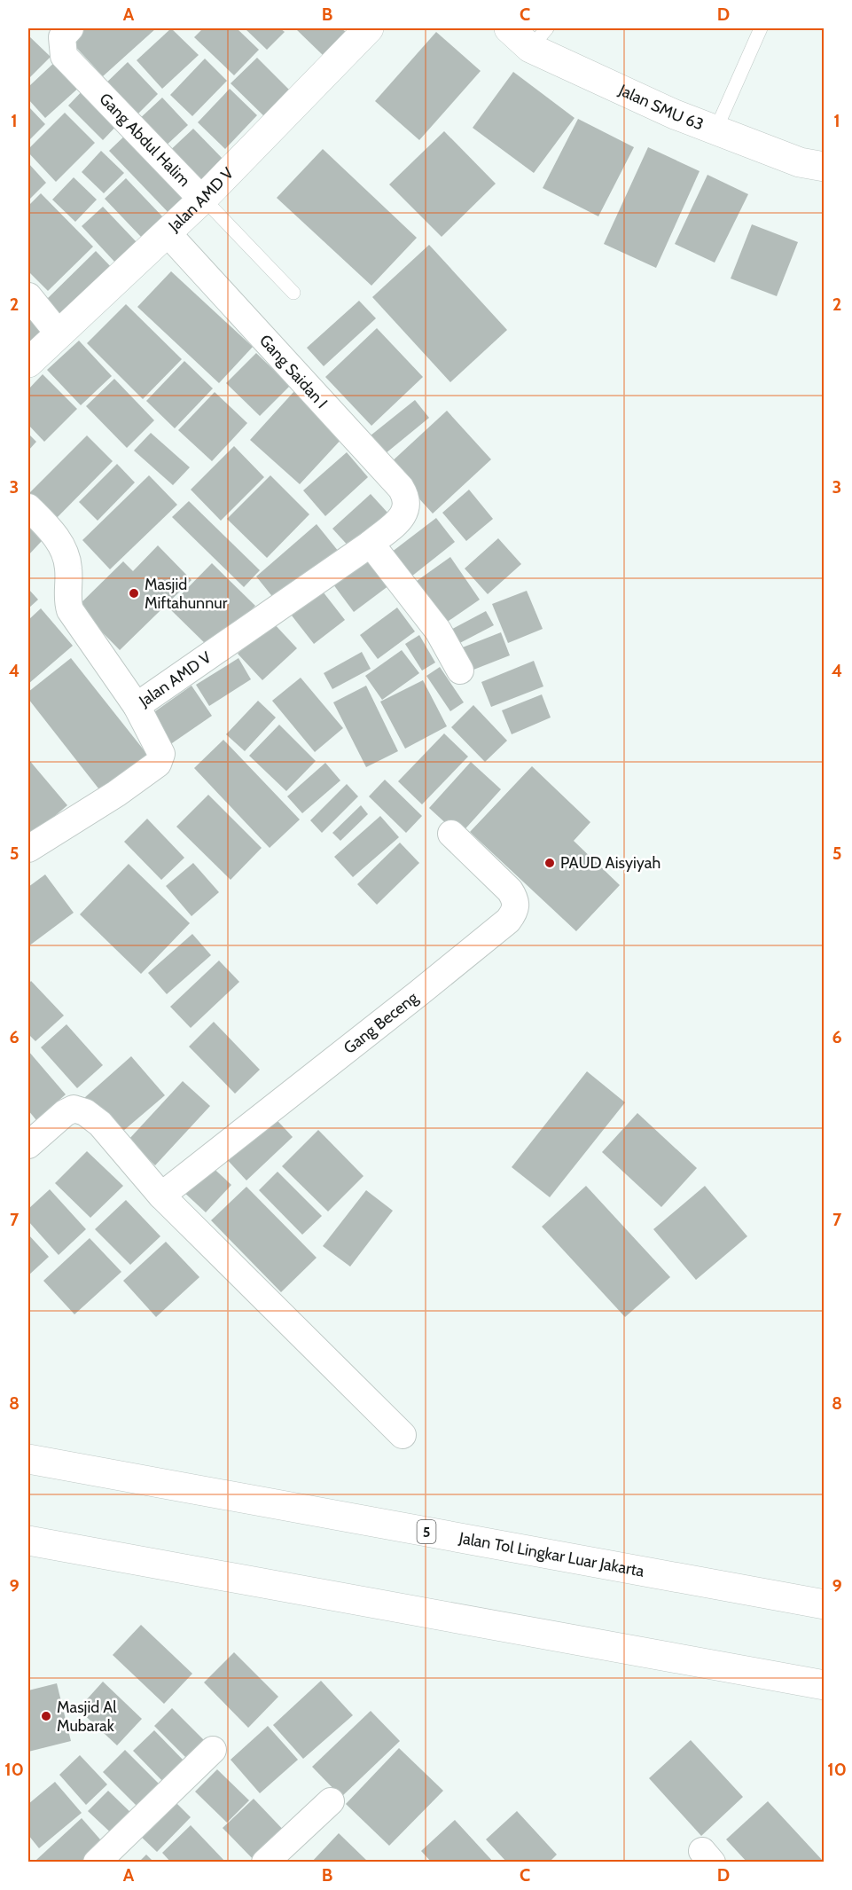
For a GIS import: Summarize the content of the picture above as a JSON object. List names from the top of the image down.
{
  "streets": {
    "main road": [
      "Jalan SMU 63",
      "Jalan AMD V",
      "5",
      "Jalan Tol Lingkar Luar Jakarta"
    ],
    "street": ["Gang Abdul Halim", "Gang Saidan I", "Gang Beceng"]
  },
  "crossings": [
    ["Gang Abdul Halim", "Jalan AMD V"],
    ["Jalan AMD V", "Gang Saidan I"]
  ],
  "places": ["Masjid Miftahunnur", "PAUD Aisyiyah", "Masjid Al Mubarak"],
  "grid": {
    "columns": [
      "A",
      "B",
      "C",
      "D"
    ],
    "rows": [
      "1",
      "2",
      "3",
      "4",
      "5",
      "6",
      "7",
      "8",
      "9",
      "10"
    ]
  }
}
